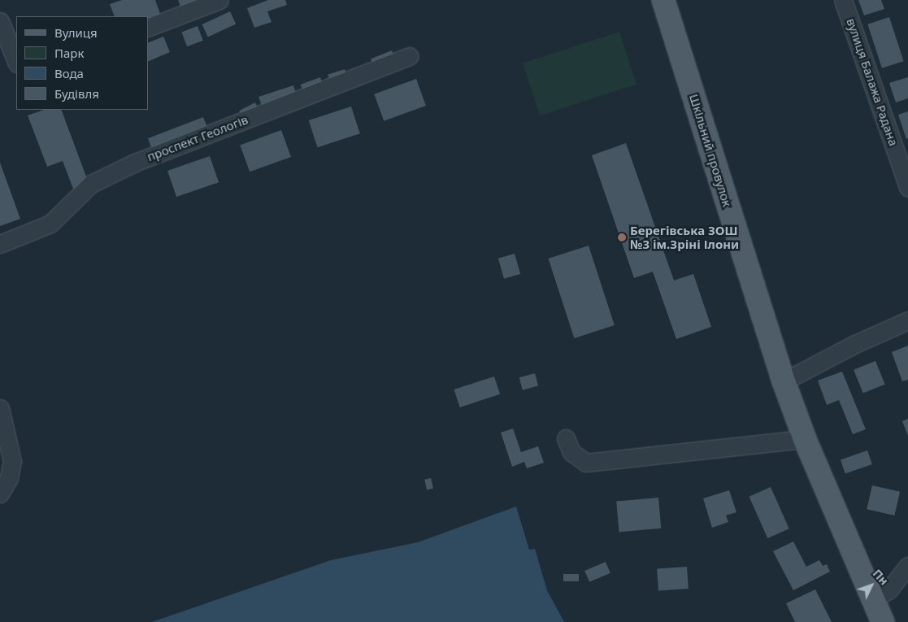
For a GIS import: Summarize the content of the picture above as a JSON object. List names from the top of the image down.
{
  "streets": {
    "main road": ["Шкільний провулок"],
    "street": ["вулиця Балажа Радана", "проспект Геологів"]
  },
  "places": ["Берегівська ЗОШ №3 ім.Зріні Ілони"],
  "legend": [
    "Вулиця",
    "Парк",
    "Вода",
    "Будівля"
  ],
  "north": "top right"
}
